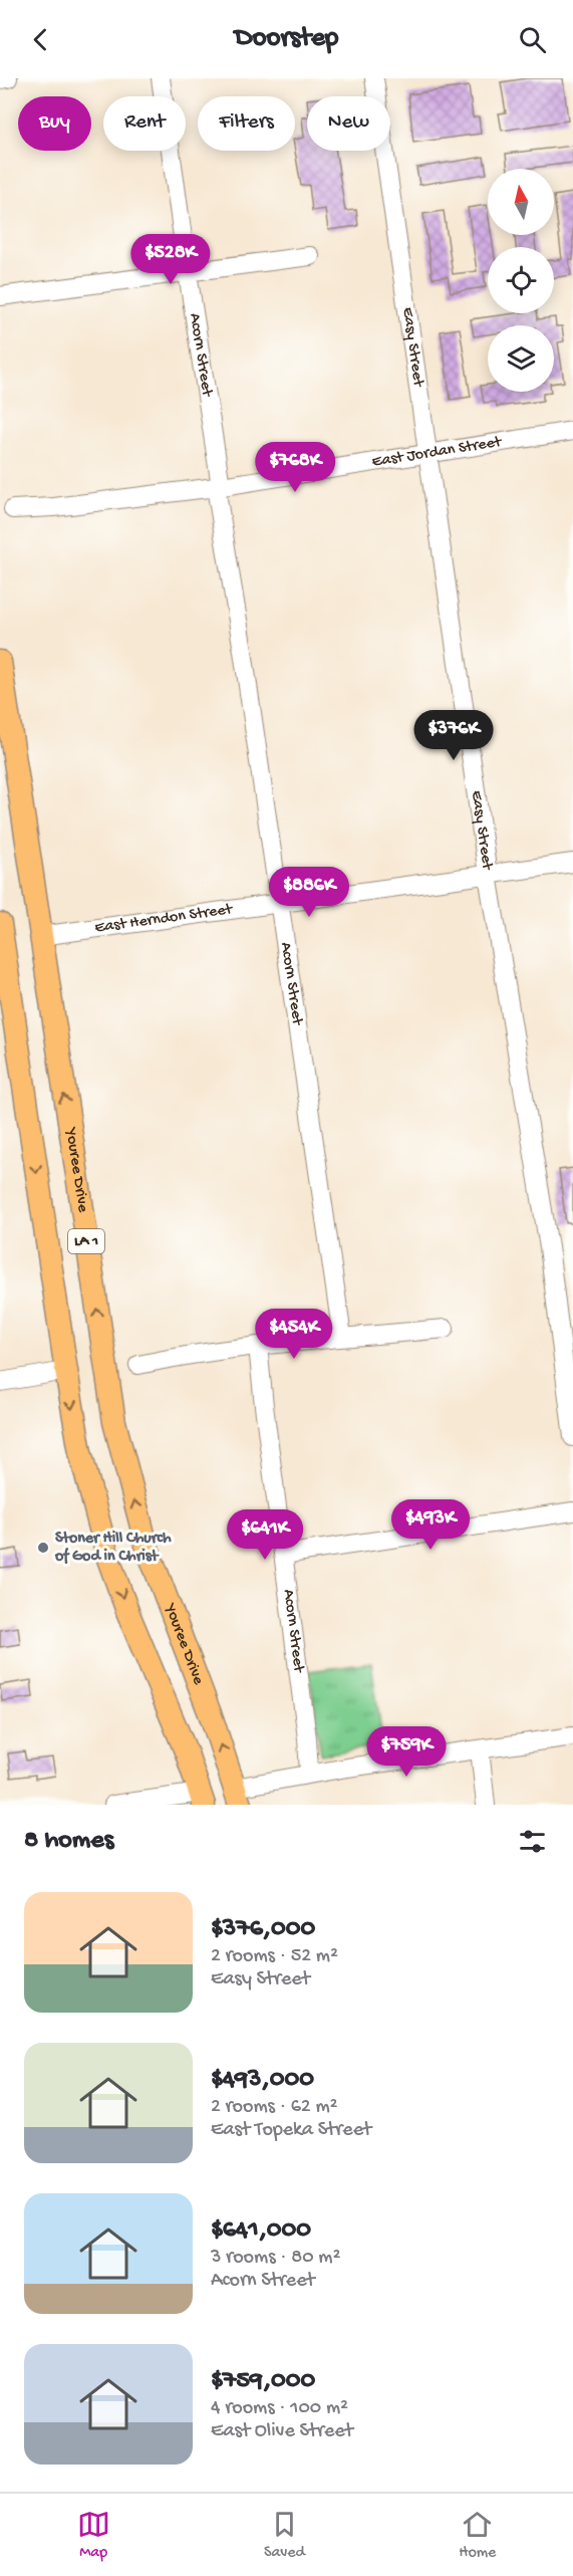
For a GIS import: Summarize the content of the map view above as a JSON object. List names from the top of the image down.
{
  "streets": {
    "main road": ["Youree Drive", "LA 1"],
    "street": [
      "Easy Street",
      "Acorn Street",
      "East Jordan Street",
      "East Herndon Street"
    ]
  },
  "crossings": [
    ["Easy Street", "East Jordan Street"],
    ["Easy Street", "East Herndon Street"],
    ["Acorn Street", "East Jordan Street"],
    ["Acorn Street", "East Herndon Street"],
    ["East Herndon Street", "Youree Drive"]
  ],
  "places": ["Stoner Hill Church of God in Christ"],
  "north": "top",
  "page": {
    "header": "Doorstep",
    "chip": [
      "Buy",
      "Rent",
      "Filters",
      "New"
    ],
    "price": [
      "$528K",
      "$768K",
      "$376K",
      "$886K",
      "$454K",
      "$493K",
      "$641K",
      "$759K"
    ],
    "heading": "8 homes",
    "list": [
      {
        "name": "$376,000",
        "note": "2 rooms · 52 m² · Easy Street"
      },
      {
        "name": "$493,000",
        "note": "2 rooms · 62 m² · East Topeka Street"
      },
      {
        "name": "$641,000",
        "note": "3 rooms · 80 m² · Acorn Street"
      },
      {
        "name": "$759,000",
        "note": "4 rooms · 100 m² · East Olive Street"
      }
    ],
    "tabs": ["Map", "Saved", "Home"]
  }
}
